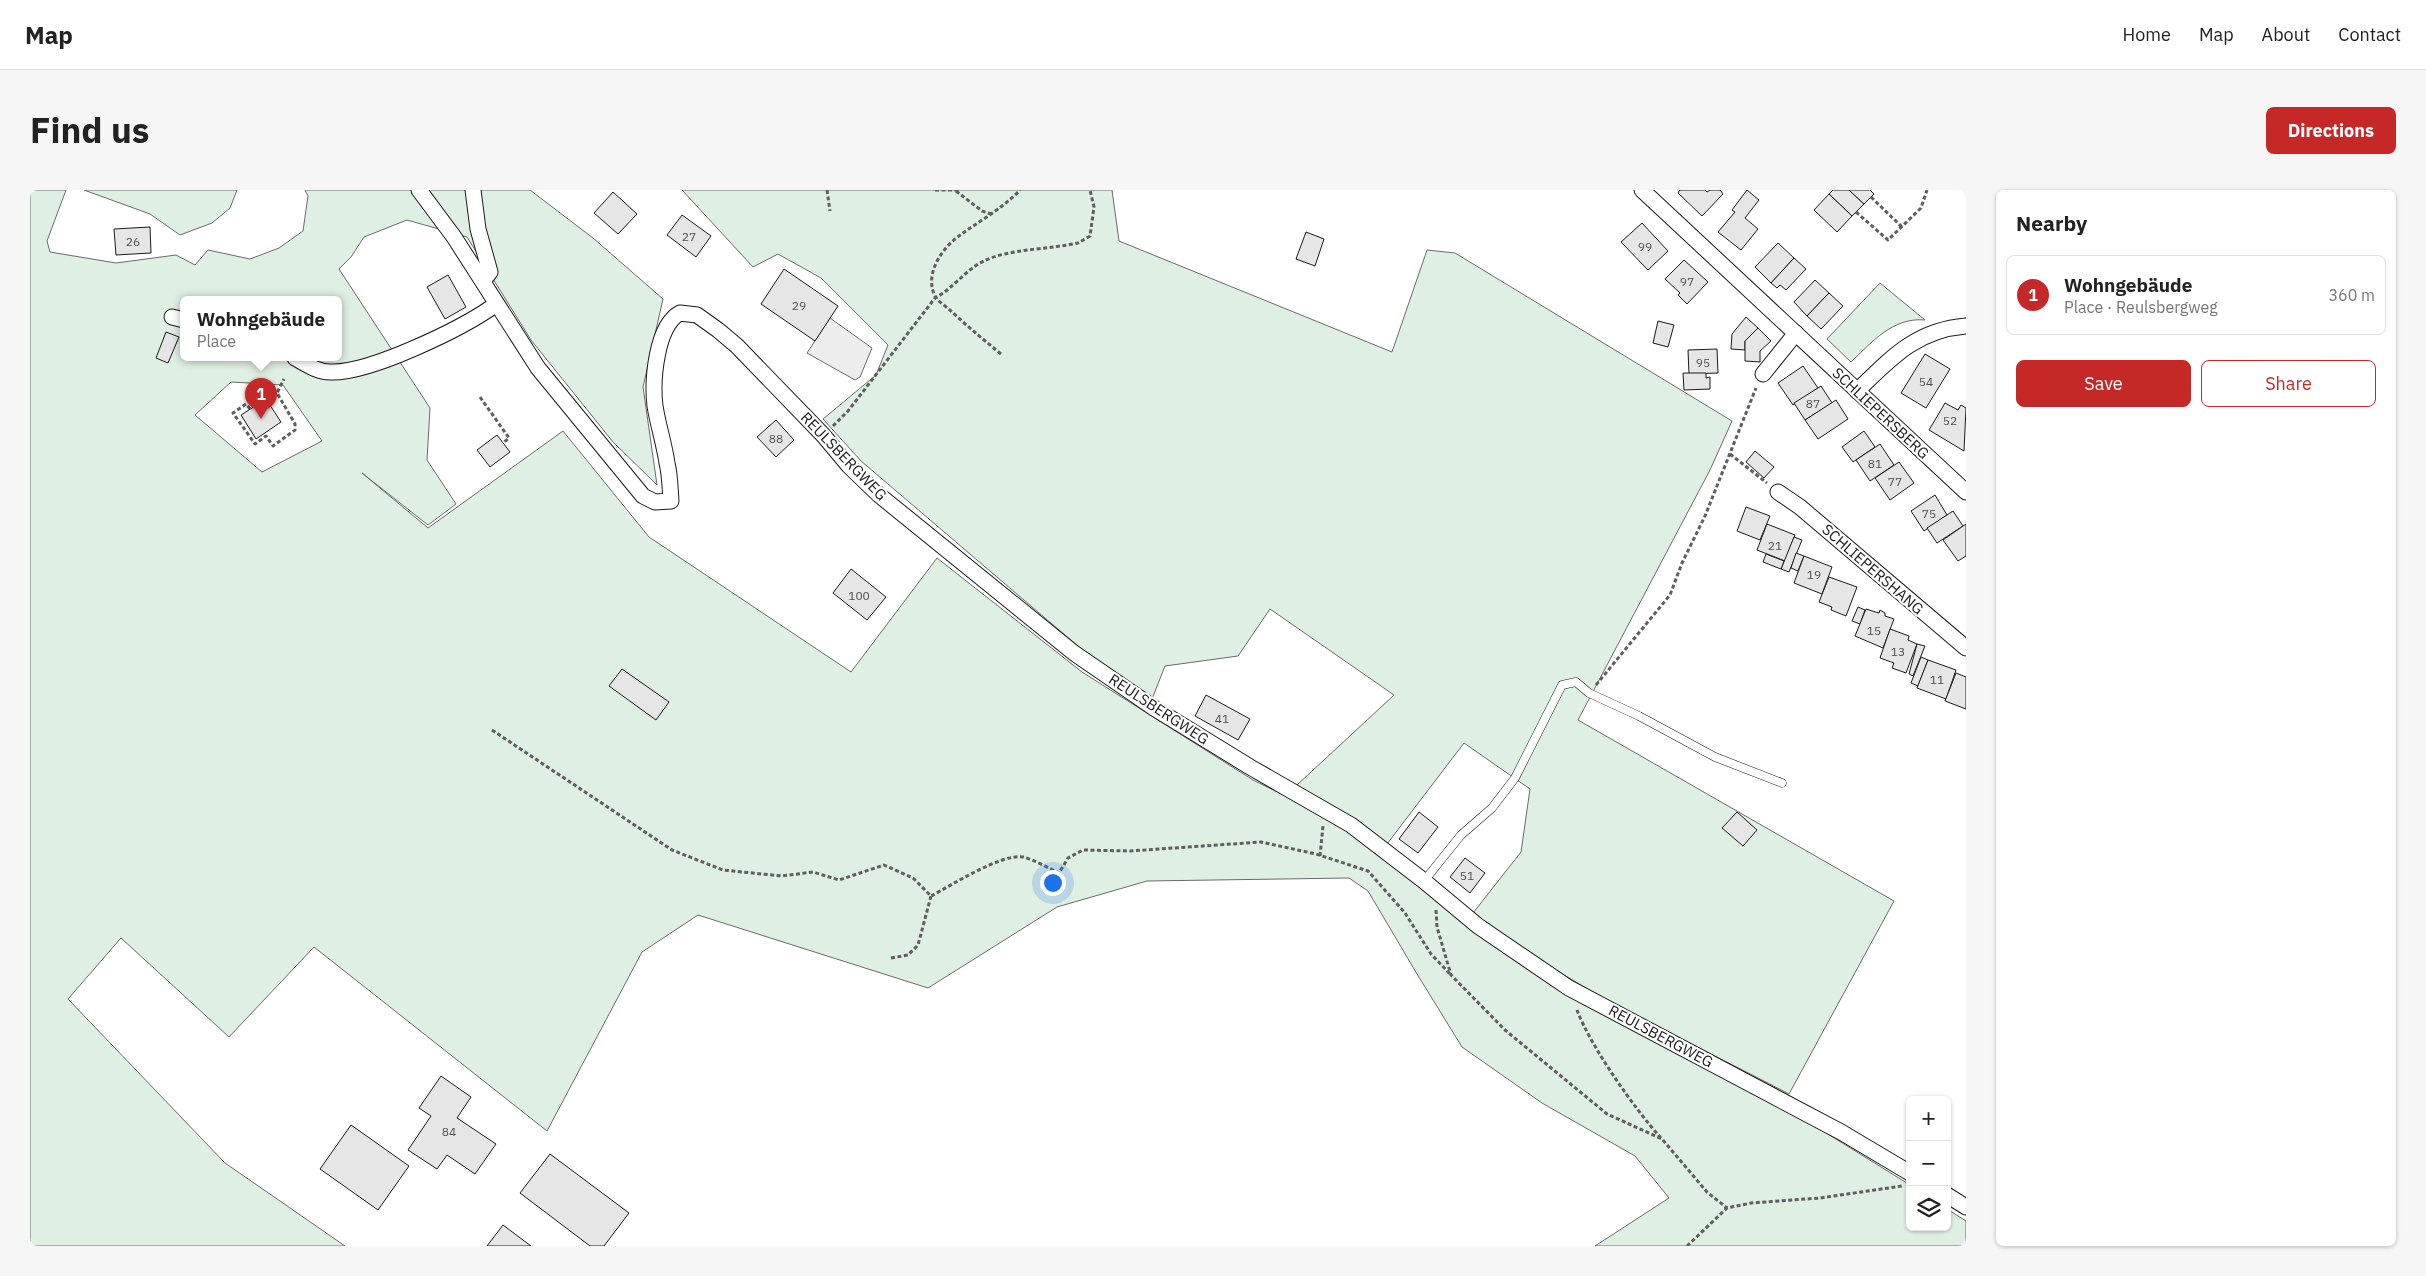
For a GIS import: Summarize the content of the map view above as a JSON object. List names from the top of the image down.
{
  "streets": {
    "street": ["SCHLIEPERSBERG", "REULSBERGWEG", "SCHLIEPERSHANG"]
  },
  "house_numbers": [
    "27",
    "26",
    "99",
    "97",
    "29",
    "95",
    "54",
    "87",
    "52",
    "88",
    "81",
    "77",
    "75",
    "21",
    "19",
    "100",
    "15",
    "13",
    "11",
    "41",
    "51",
    "84"
  ],
  "page": {
    "header": "Map",
    "nav": [
      "Home",
      "Map",
      "About",
      "Contact"
    ],
    "title": "Find us",
    "buttons": [
      "Directions",
      ["Save", "Share"]
    ],
    "heading": "Nearby",
    "list": [
      {
        "mark": "1",
        "name": "Wohngebäude",
        "note": "Place · Reulsbergweg",
        "value": "360 m"
      }
    ],
    "popup": ["Wohngebäude", "Place"],
    "pins": "1",
    "map_buttons": ["+", "−"]
  }
}
